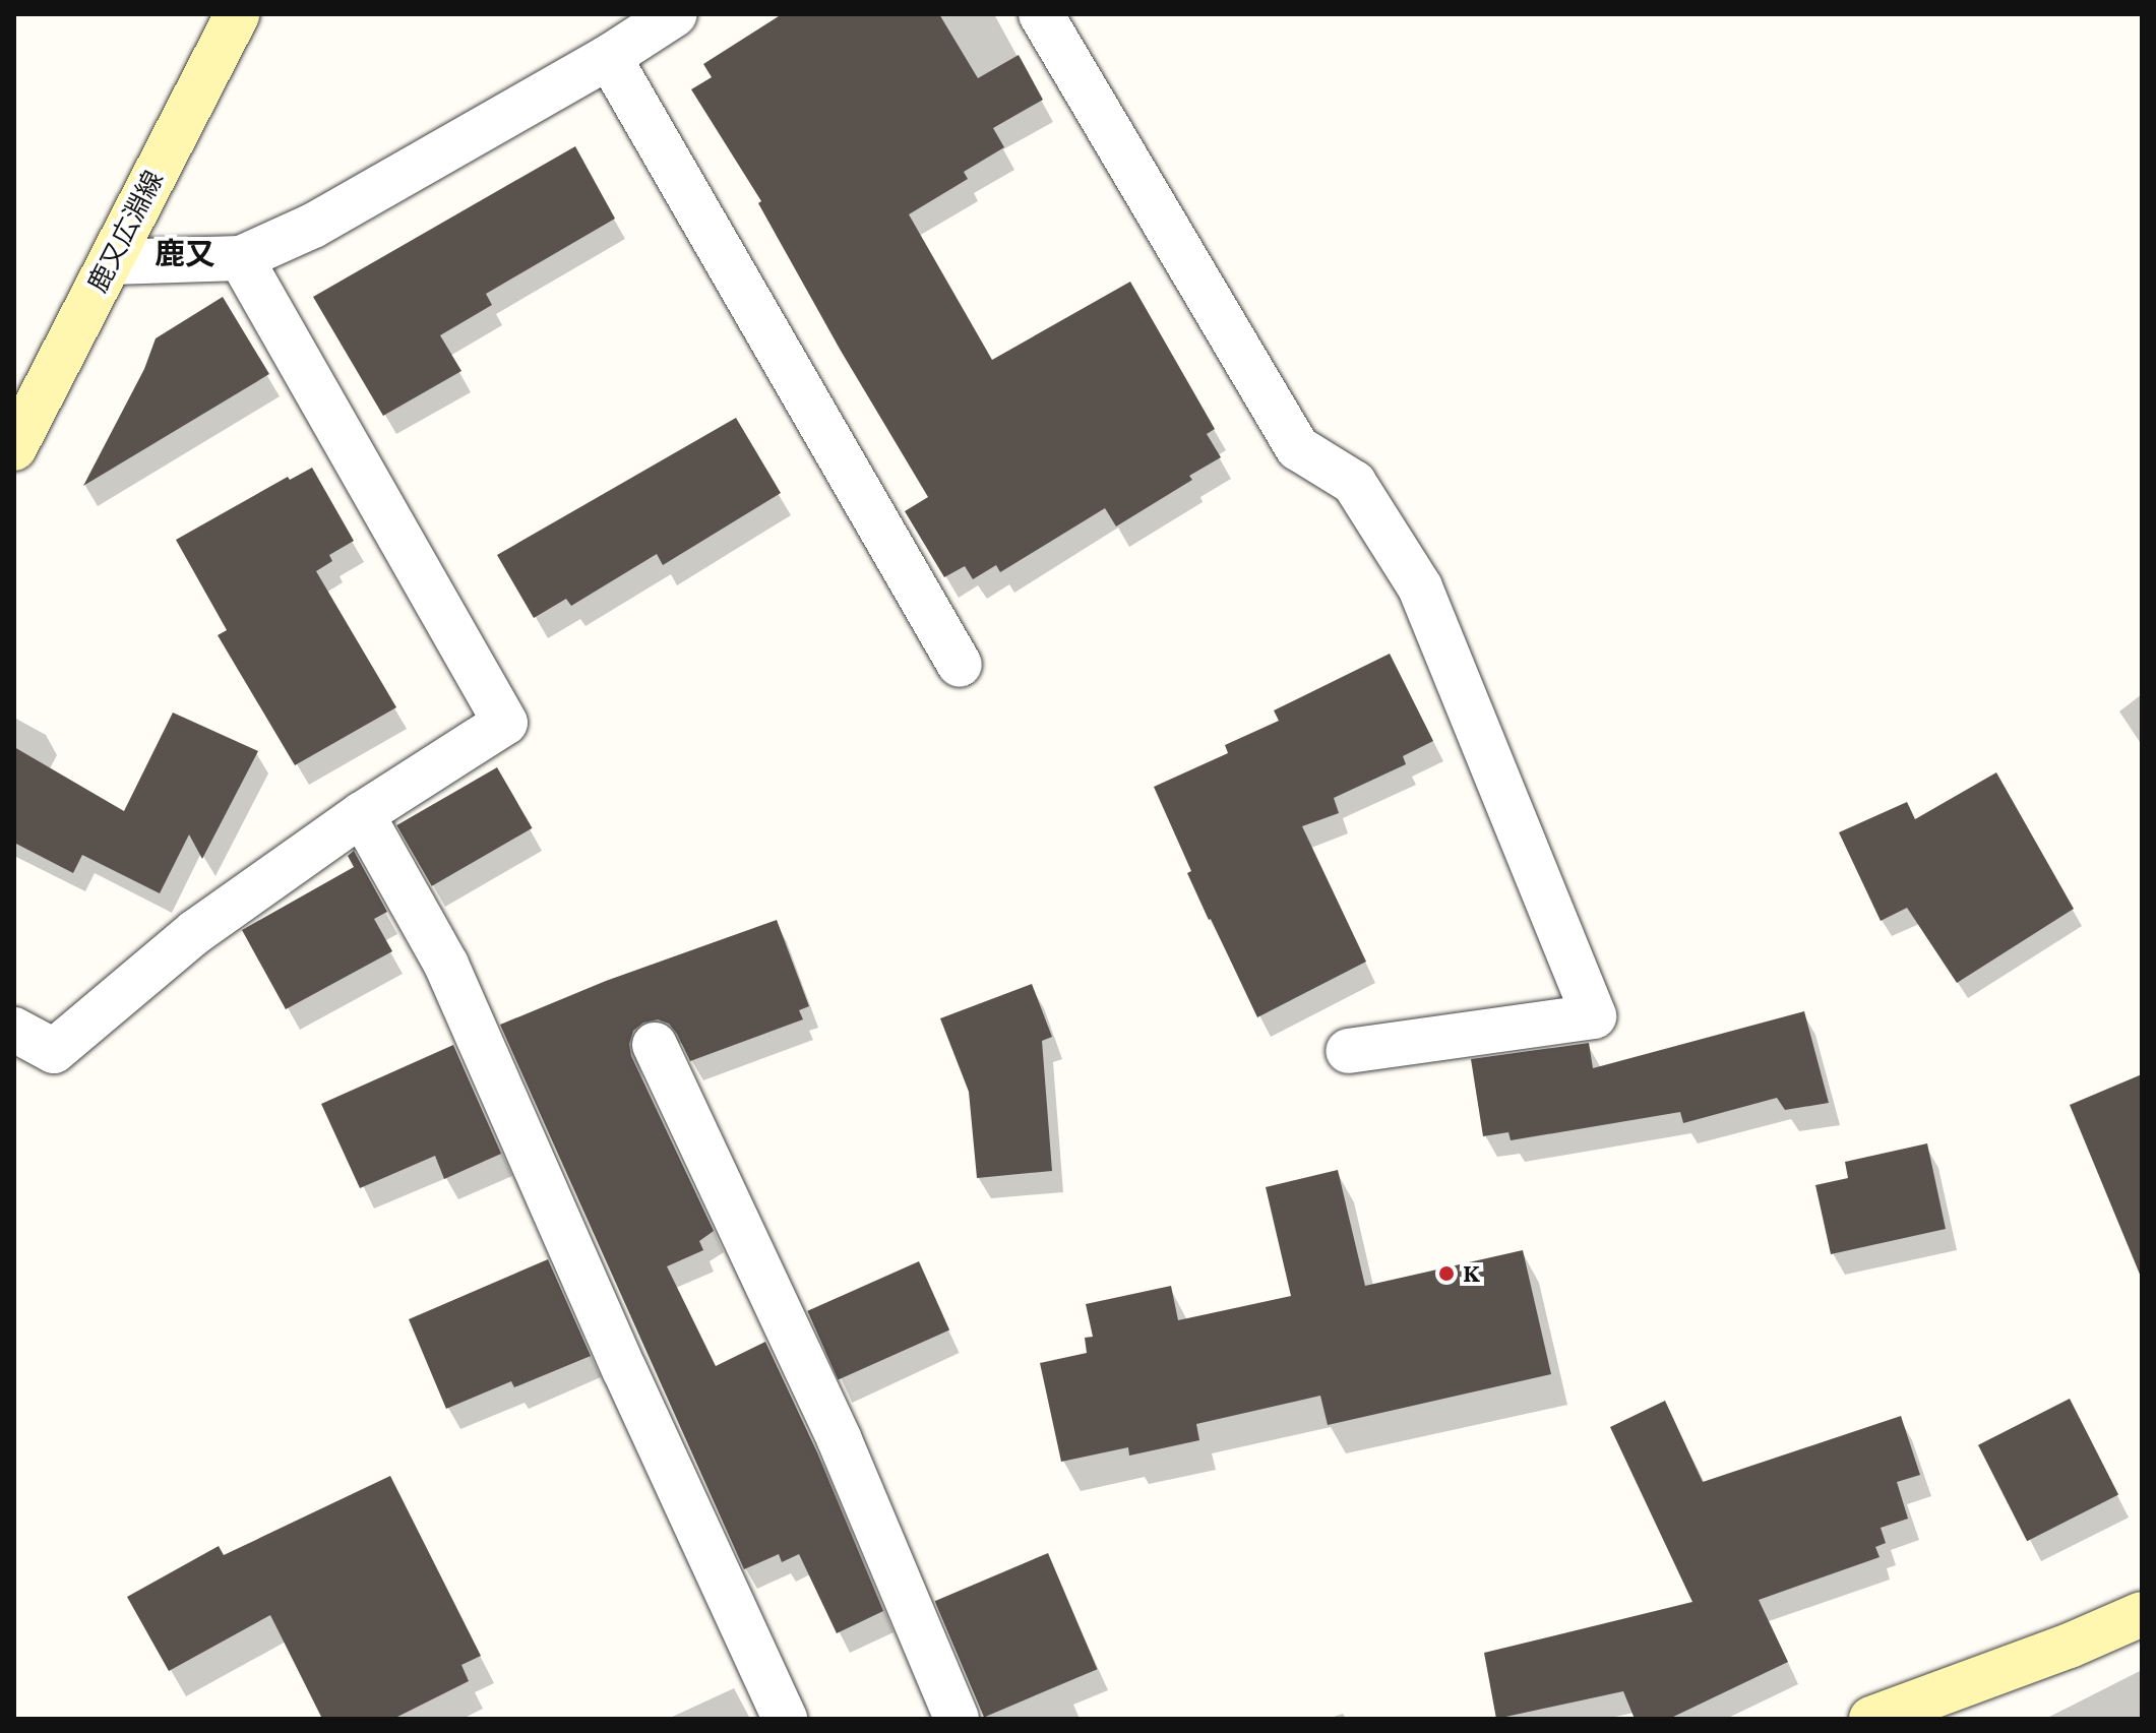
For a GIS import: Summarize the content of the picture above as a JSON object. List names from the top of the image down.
{
  "streets": {
    "main road": ["鹿又広淵線"]
  },
  "districts": ["鹿又"],
  "places": ["K"]
}
